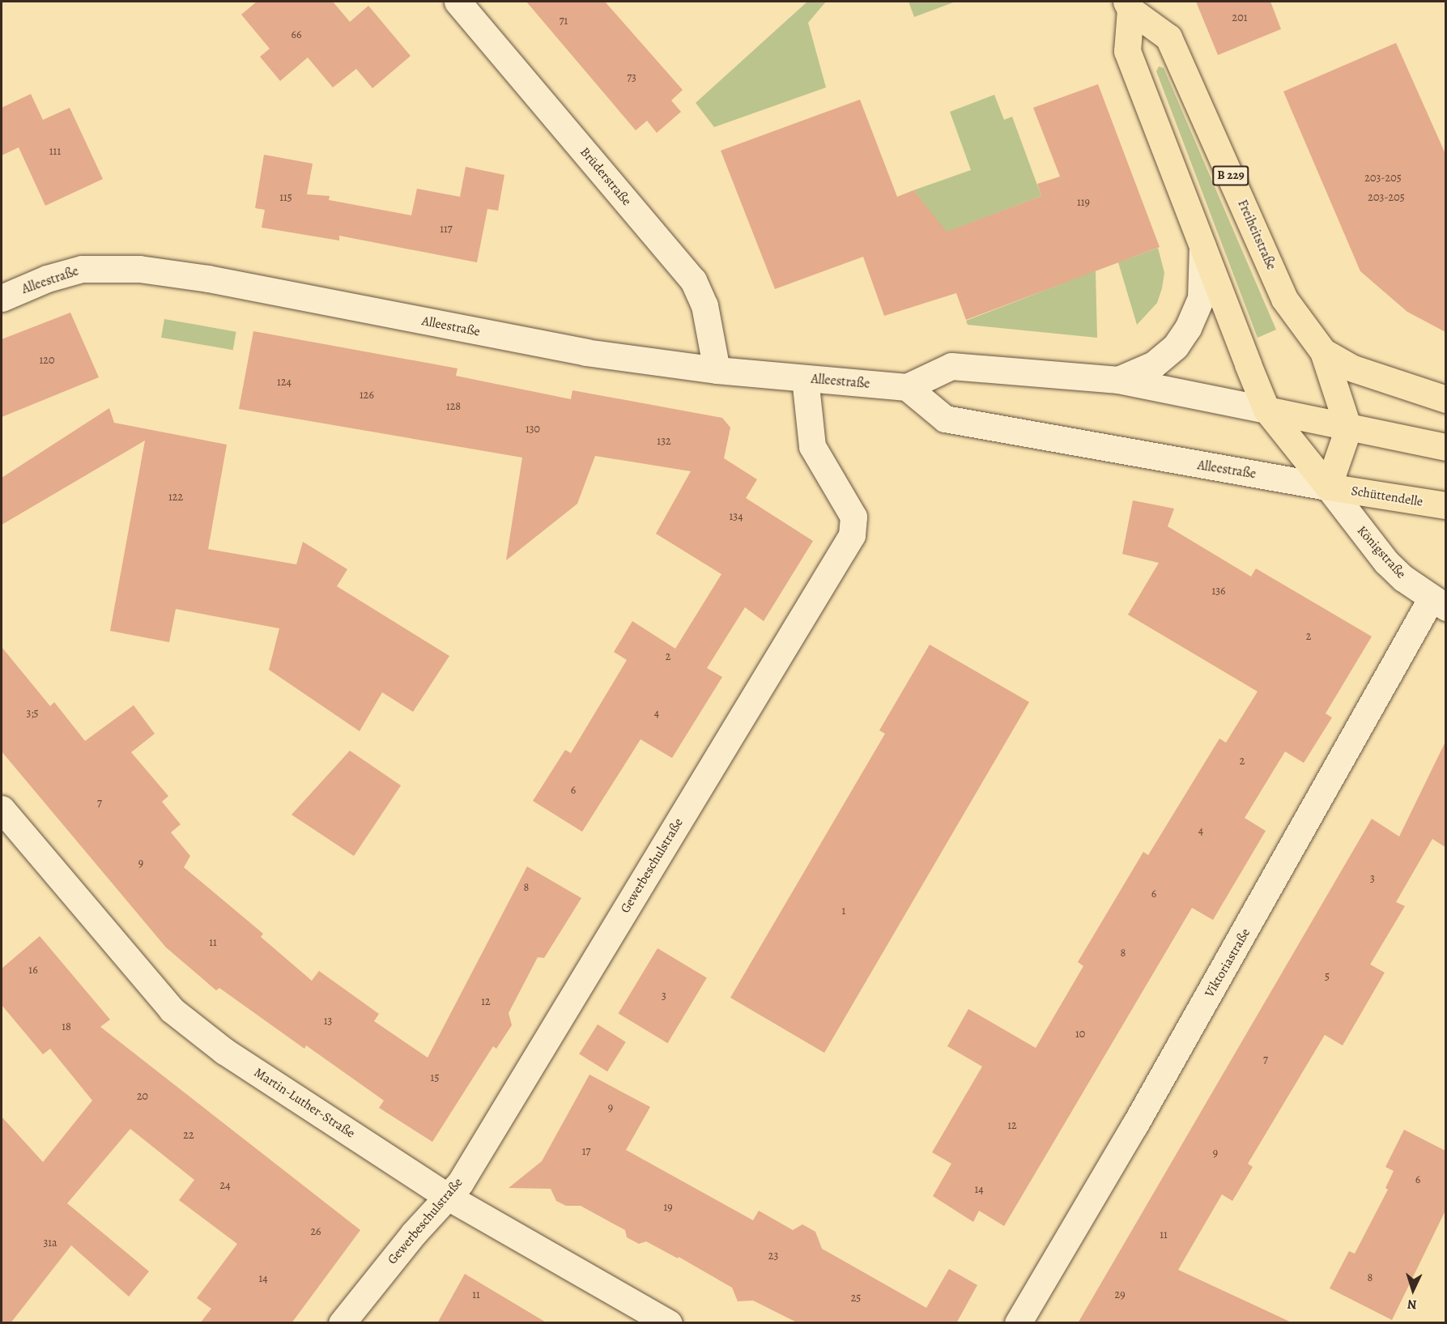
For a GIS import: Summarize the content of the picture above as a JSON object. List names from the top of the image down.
{
  "streets": {
    "main road": ["B 229", "Freiheitstraße", "Schüttendelle"],
    "street": [
      "Brüderstraße",
      "Alleestraße",
      "Königstraße",
      "Gewerbeschulstraße",
      "Viktoriastraße",
      "Martin-Luther-Straße"
    ]
  },
  "crossings": [
    ["B 229", "Freiheitstraße"],
    ["B 229", "Alleestraße"],
    ["B 229", "Schüttendelle"],
    ["B 229", "Königstraße"],
    ["Brüderstraße", "Alleestraße"],
    ["Alleestraße", "Schüttendelle"],
    ["Alleestraße", "Königstraße"],
    ["Alleestraße", "Gewerbeschulstraße"],
    ["Schüttendelle", "Königstraße"],
    ["Königstraße", "Viktoriastraße"],
    ["Gewerbeschulstraße", "Martin-Luther-Straße"]
  ],
  "house_numbers": [
    "201",
    "71",
    "66",
    "73",
    "111",
    "203-205",
    "115",
    "203-205",
    "119",
    "117",
    "120",
    "124",
    "126",
    "128",
    "130",
    "132",
    "122",
    "134",
    "136",
    "2",
    "2",
    "3;5",
    "4",
    "2",
    "6",
    "7",
    "4",
    "9",
    "3",
    "8",
    "6",
    "1",
    "11",
    "8",
    "16",
    "5",
    "3",
    "12",
    "13",
    "18",
    "10",
    "7",
    "15",
    "20",
    "9",
    "12",
    "22",
    "17",
    "9",
    "6",
    "24",
    "14",
    "19",
    "26",
    "11",
    "31a",
    "23",
    "8",
    "14",
    "11",
    "29",
    "25"
  ],
  "north": "bottom"
}
